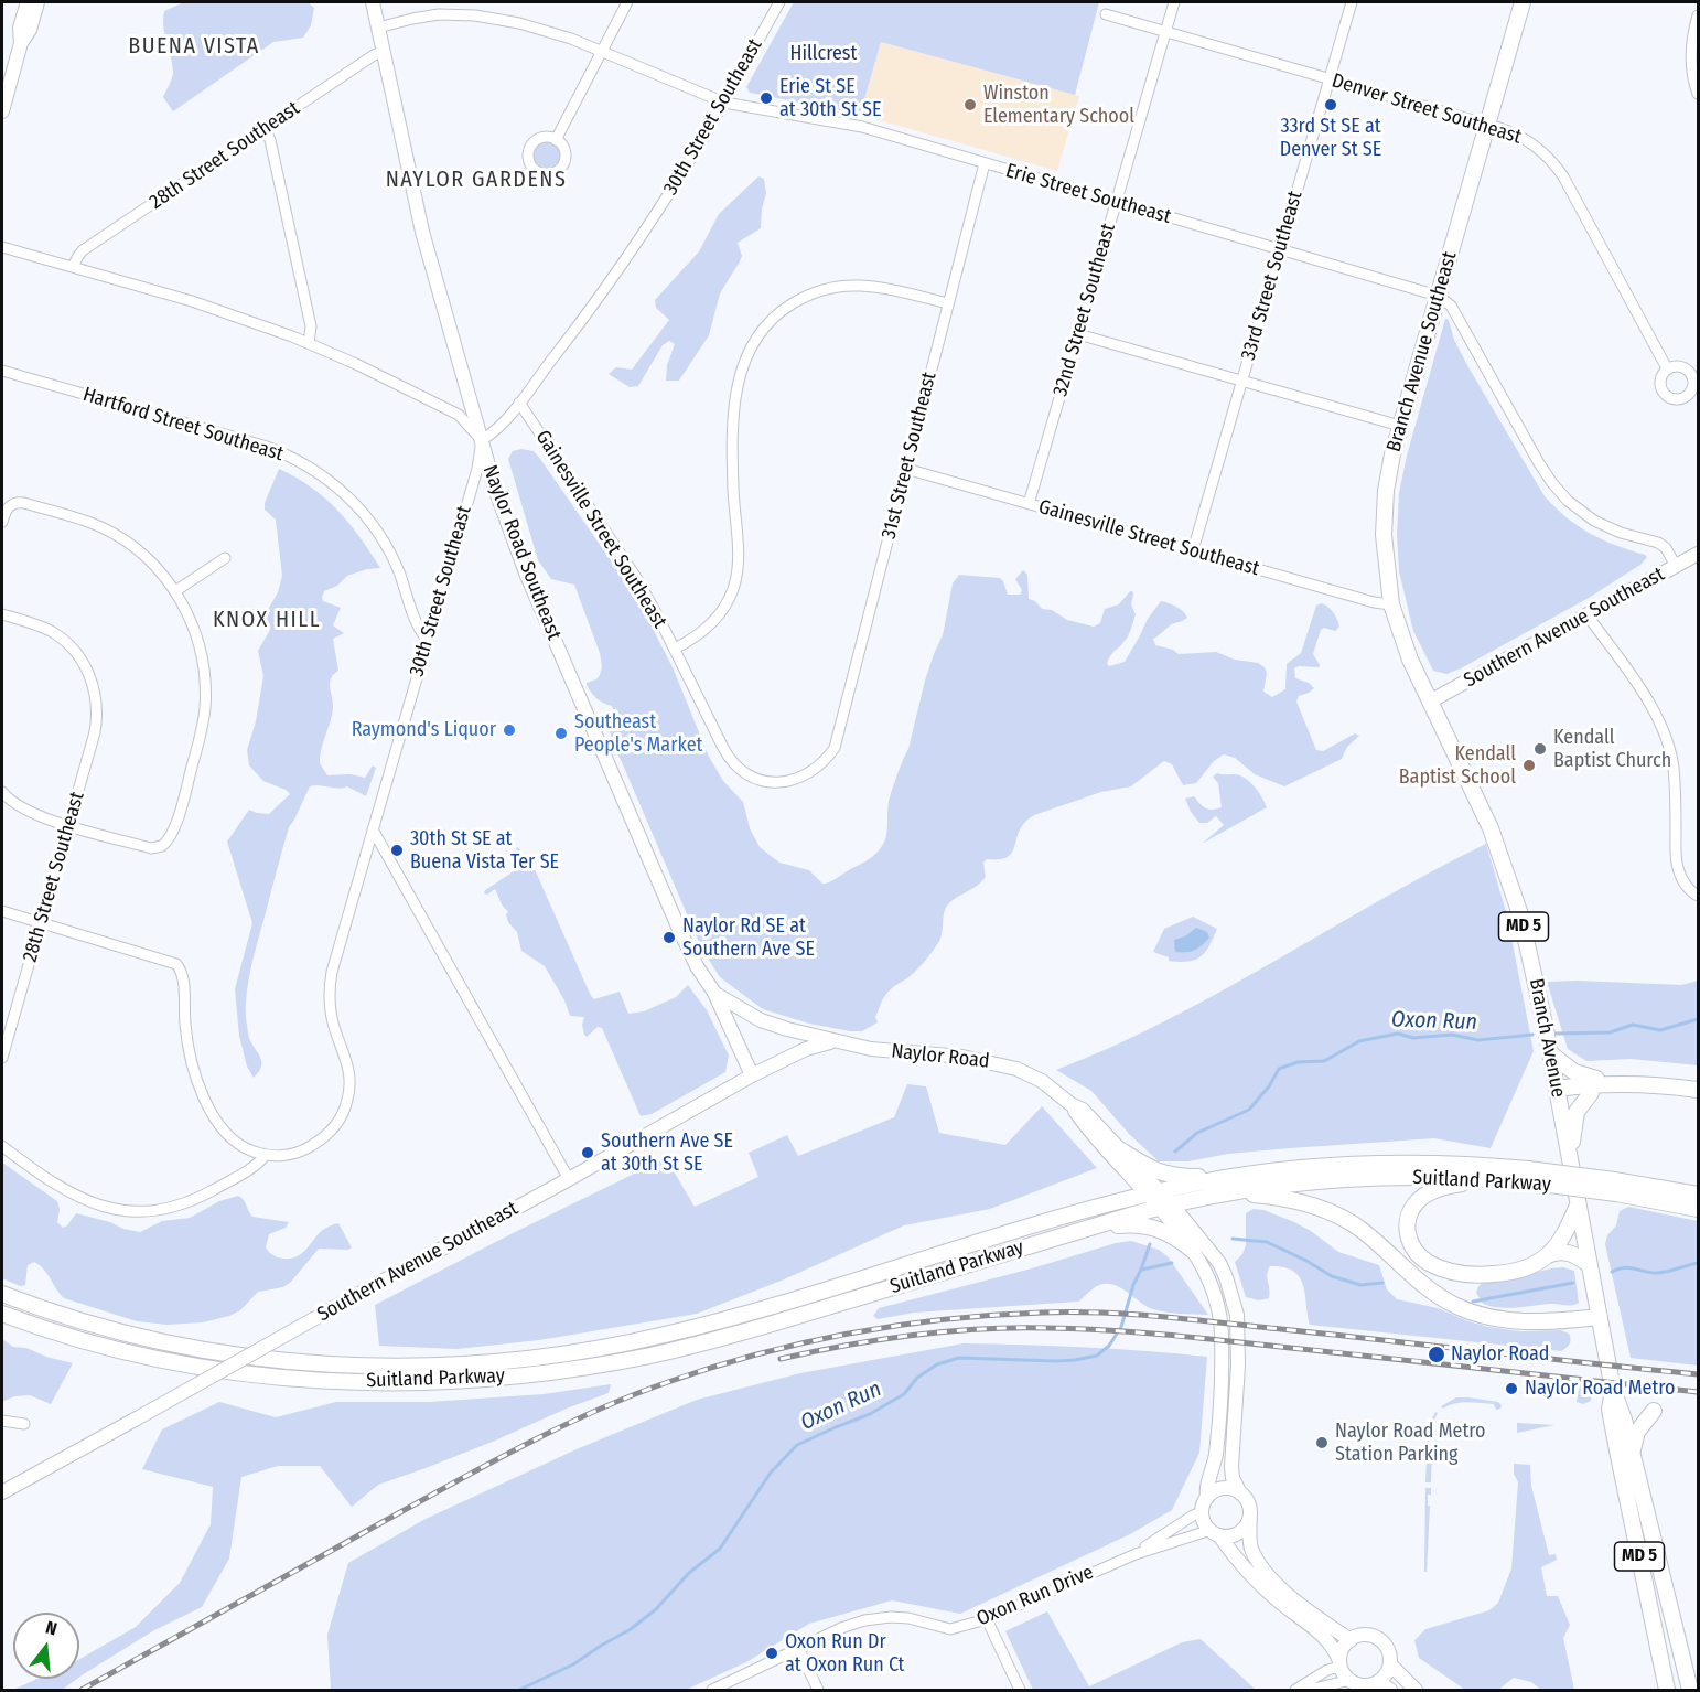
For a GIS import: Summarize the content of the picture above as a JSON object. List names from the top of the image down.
{
  "streets": {
    "highway": [
      "Branch Avenue Southeast",
      "MD 5",
      "Branch Avenue",
      "Suitland Parkway"
    ],
    "main road": ["Naylor Road Southeast", "Southern Avenue Southeast", "Naylor Road"],
    "street": [
      "Denver Street Southeast",
      "30th Street Southeast",
      "28th Street Southeast",
      "Erie Street Southeast",
      "33rd Street Southeast",
      "32nd Street Southeast",
      "Hartford Street Southeast",
      "31st Street Southeast",
      "Gainesville Street Southeast",
      "Oxon Run Drive"
    ]
  },
  "crossings": [
    ["Denver Street Southeast", "33rd Street Southeast"],
    ["Denver Street Southeast", "32nd Street Southeast"],
    ["Denver Street Southeast", "Branch Avenue Southeast"],
    ["30th Street Southeast", "Erie Street Southeast"],
    ["30th Street Southeast", "Hartford Street Southeast"],
    ["30th Street Southeast", "Gainesville Street Southeast"],
    ["30th Street Southeast", "Naylor Road Southeast"],
    ["28th Street Southeast", "Naylor Road Southeast"],
    ["Erie Street Southeast", "33rd Street Southeast"],
    ["Erie Street Southeast", "32nd Street Southeast"],
    ["Erie Street Southeast", "Branch Avenue Southeast"],
    ["Erie Street Southeast", "31st Street Southeast"],
    ["Erie Street Southeast", "Naylor Road Southeast"],
    ["33rd Street Southeast", "Gainesville Street Southeast"],
    ["32nd Street Southeast", "Gainesville Street Southeast"],
    ["Branch Avenue Southeast", "Gainesville Street Southeast"],
    ["Branch Avenue Southeast", "Southern Avenue Southeast"],
    ["Branch Avenue Southeast", "Branch Avenue"],
    ["31st Street Southeast", "Gainesville Street Southeast"],
    ["Naylor Road Southeast", "Southern Avenue Southeast"],
    ["Naylor Road Southeast", "Naylor Road"],
    ["Southern Avenue Southeast", "Branch Avenue"],
    ["Southern Avenue Southeast", "Naylor Road"],
    ["Naylor Road", "Suitland Parkway"],
    ["Naylor Road", "Oxon Run Drive"]
  ],
  "districts": ["BUENA VISTA", "NAYLOR GARDENS", "KNOX HILL"],
  "water": ["Oxon Run"],
  "parks": ["Hillcrest"],
  "places": [
    "Erie St SE at 30th St SE",
    "Winston Elementary School",
    "33rd St SE at Denver St SE",
    "Raymond's Liquor",
    "Southeast People's Market",
    "Kendall Baptist Church",
    "Kendall Baptist School",
    "30th St SE at Buena Vista Ter SE",
    "Naylor Rd SE at Southern Ave SE",
    "Southern Ave SE at 30th St SE",
    "Naylor Road",
    "Naylor Road Metro",
    "Naylor Road Metro Station Parking",
    "Oxon Run Dr at Oxon Run Ct"
  ],
  "north": "top"
}
